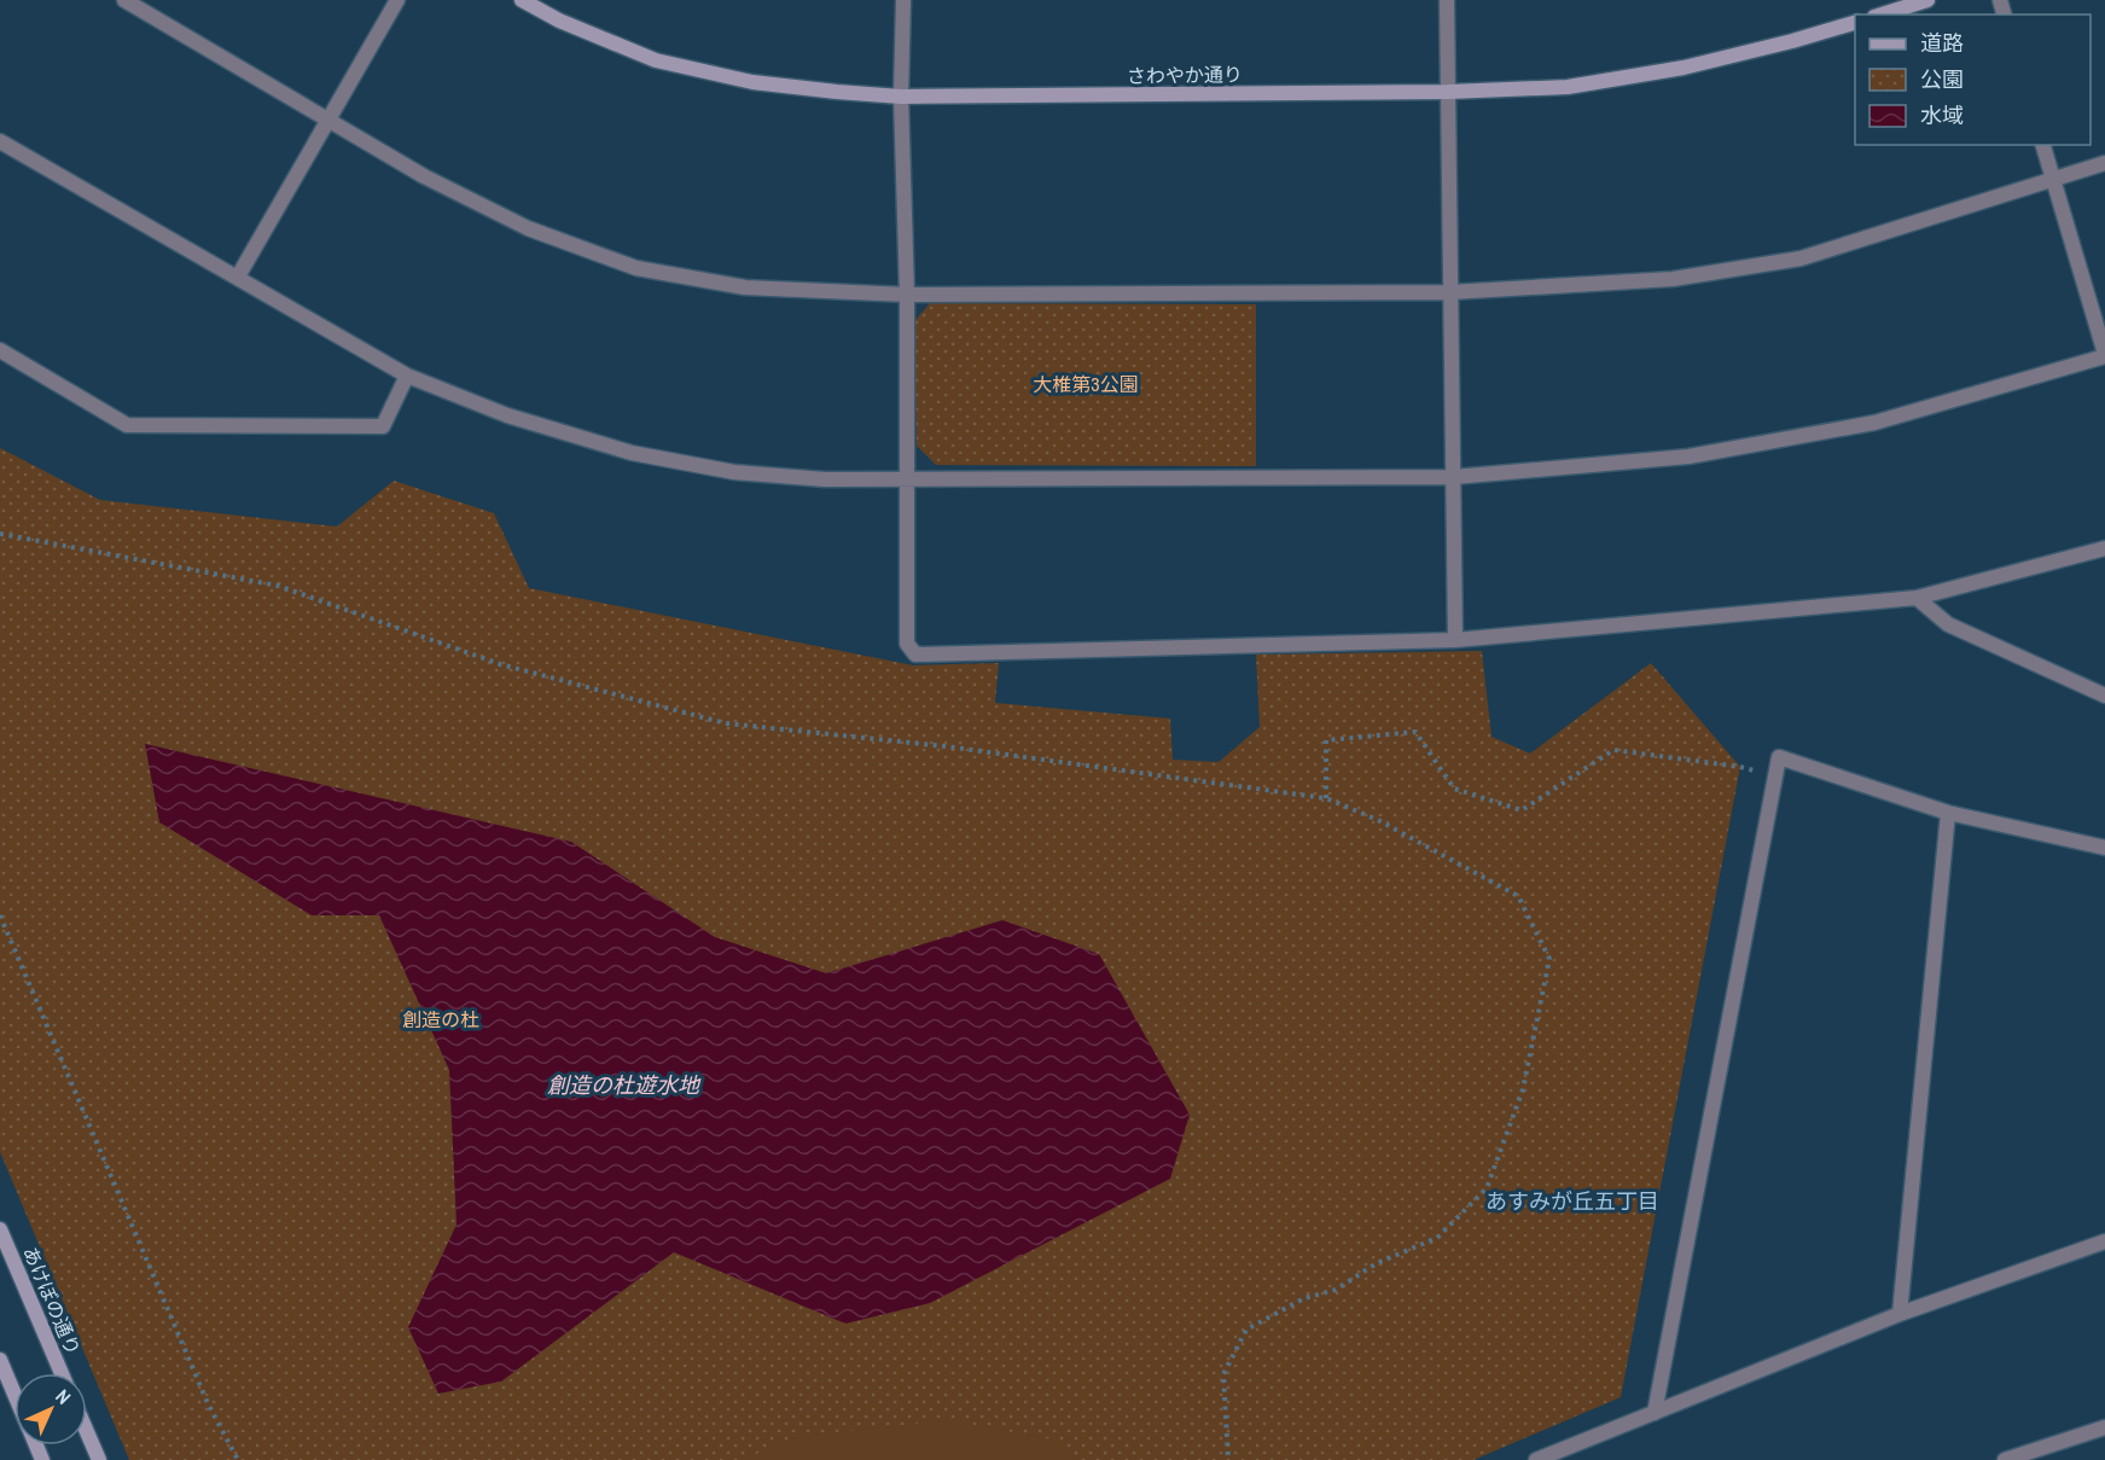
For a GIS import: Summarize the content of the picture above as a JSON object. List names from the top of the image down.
{
  "streets": {
    "street": ["さわやか通り", "あけぼの通り"]
  },
  "districts": ["あすみが丘五丁目"],
  "water": ["創造の杜遊水地"],
  "parks": ["大椎第3公園", "創造の杜"],
  "legend": ["道路", "公園", "水域"],
  "north": "top right"
}
